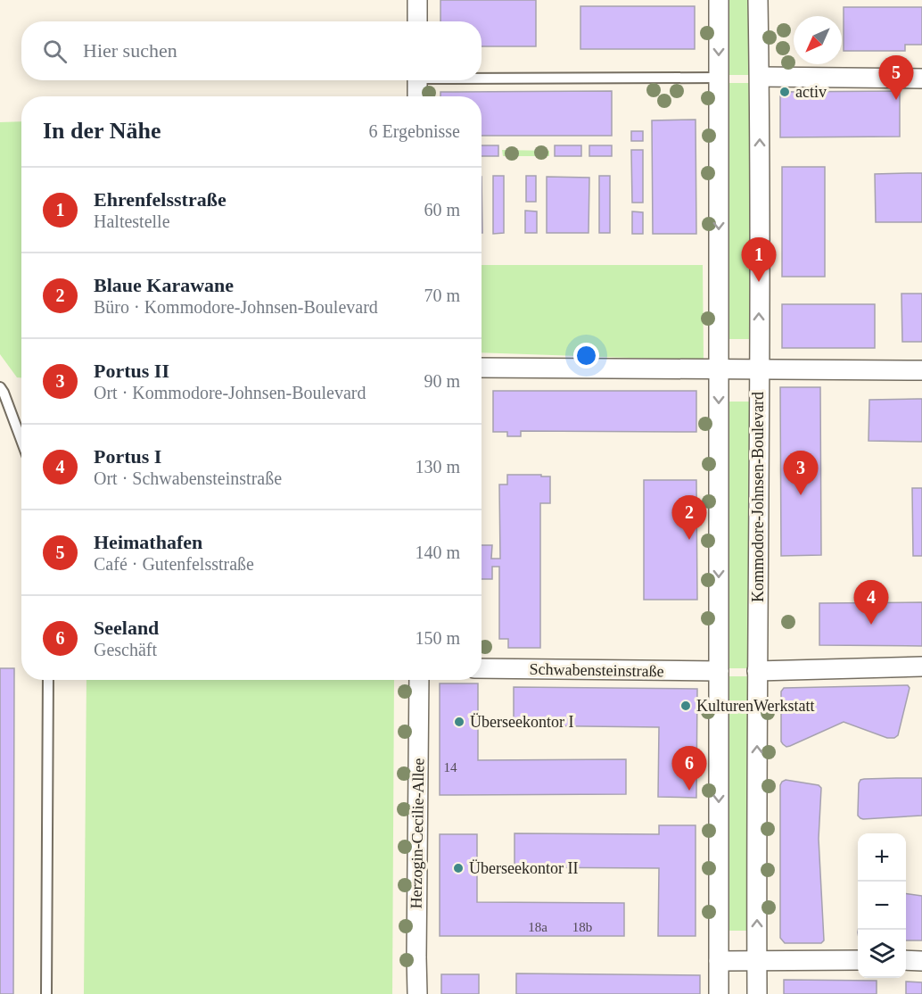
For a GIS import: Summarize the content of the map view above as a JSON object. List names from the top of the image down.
{
  "streets": {
    "street": ["Kommodore-Johnsen-Boulevard", "Schwabensteinstraße", "Herzogin-Cecilie-Allee"]
  },
  "places": [
    "activ",
    "KulturenWerkstatt",
    "Überseekontor I",
    "Überseekontor II"
  ],
  "house_numbers": ["14", "18a", "18b"],
  "north": "bottom left",
  "page": {
    "search": "Hier suchen",
    "pins": [
      "5",
      "1",
      "3",
      "2",
      "4",
      "6"
    ],
    "heading": ["In der Nähe", "6 Ergebnisse"],
    "list": [
      {
        "mark": "1",
        "name": "Ehrenfelsstraße",
        "note": "Haltestelle",
        "value": "60 m"
      },
      {
        "mark": "2",
        "name": "Blaue Karawane",
        "note": "Büro · Kommodore-Johnsen-Boulevard",
        "value": "70 m"
      },
      {
        "mark": "3",
        "name": "Portus II",
        "note": "Ort · Kommodore-Johnsen-Boulevard",
        "value": "90 m"
      },
      {
        "mark": "4",
        "name": "Portus I",
        "note": "Ort · Schwabensteinstraße",
        "value": "130 m"
      },
      {
        "mark": "5",
        "name": "Heimathafen",
        "note": "Café · Gutenfelsstraße",
        "value": "140 m"
      },
      {
        "mark": "6",
        "name": "Seeland",
        "note": "Geschäft",
        "value": "150 m"
      }
    ],
    "map_buttons": ["+", "−"]
  }
}
